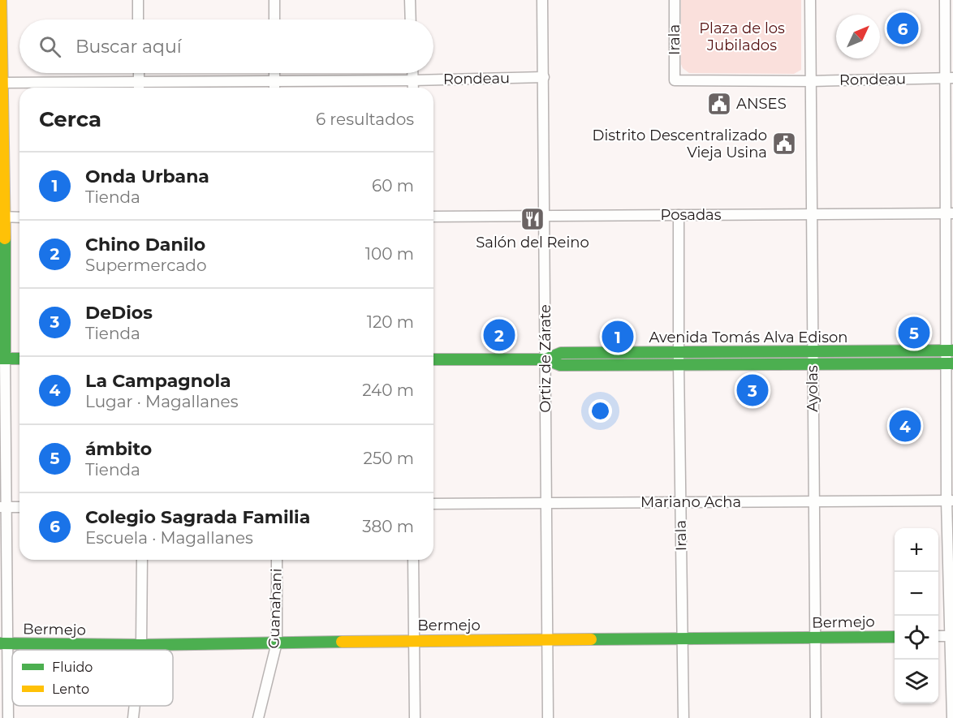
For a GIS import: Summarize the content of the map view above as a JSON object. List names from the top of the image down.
{
  "streets": {
    "street": [
      "Irala",
      "Rondeau",
      "Posadas",
      "Avenida Tomás Alva Edison",
      "Ortiz de Zárate",
      "Ayolas",
      "Mariano Acha",
      "Guanahani",
      "Bermejo"
    ]
  },
  "crossings": [
    ["Irala", "Rondeau"],
    ["Irala", "Posadas"],
    ["Irala", "Avenida Tomás Alva Edison"],
    ["Irala", "Mariano Acha"],
    ["Irala", "Bermejo"],
    ["Rondeau", "Ortiz de Zárate"],
    ["Rondeau", "Ayolas"],
    ["Posadas", "Ortiz de Zárate"],
    ["Posadas", "Ayolas"],
    ["Avenida Tomás Alva Edison", "Ortiz de Zárate"],
    ["Avenida Tomás Alva Edison", "Ayolas"],
    ["Ortiz de Zárate", "Mariano Acha"],
    ["Ortiz de Zárate", "Bermejo"],
    ["Ayolas", "Mariano Acha"],
    ["Ayolas", "Bermejo"],
    ["Guanahani", "Bermejo"]
  ],
  "parks": ["Plaza de los Jubilados"],
  "places": {
    "public building": ["ANSES", "Distrito Descentralizado Vieja Usina"],
    "restaurant": ["Salón del Reino"]
  },
  "legend": ["Fluido", "Lento"],
  "north": "top right",
  "page": {
    "pins": [
      "6",
      "5",
      "2",
      "1",
      "3",
      "4"
    ],
    "search": "Buscar aquí",
    "heading": ["Cerca", "6 resultados"],
    "list": [
      {
        "mark": "1",
        "name": "Onda Urbana",
        "note": "Tienda",
        "value": "60 m"
      },
      {
        "mark": "2",
        "name": "Chino Danilo",
        "note": "Supermercado",
        "value": "100 m"
      },
      {
        "mark": "3",
        "name": "DeDios",
        "note": "Tienda",
        "value": "120 m"
      },
      {
        "mark": "4",
        "name": "La Campagnola",
        "note": "Lugar · Magallanes",
        "value": "240 m"
      },
      {
        "mark": "5",
        "name": "ámbito",
        "note": "Tienda",
        "value": "250 m"
      },
      {
        "mark": "6",
        "name": "Colegio Sagrada Familia",
        "note": "Escuela · Magallanes",
        "value": "380 m"
      }
    ],
    "map_buttons": ["+", "−"]
  }
}
